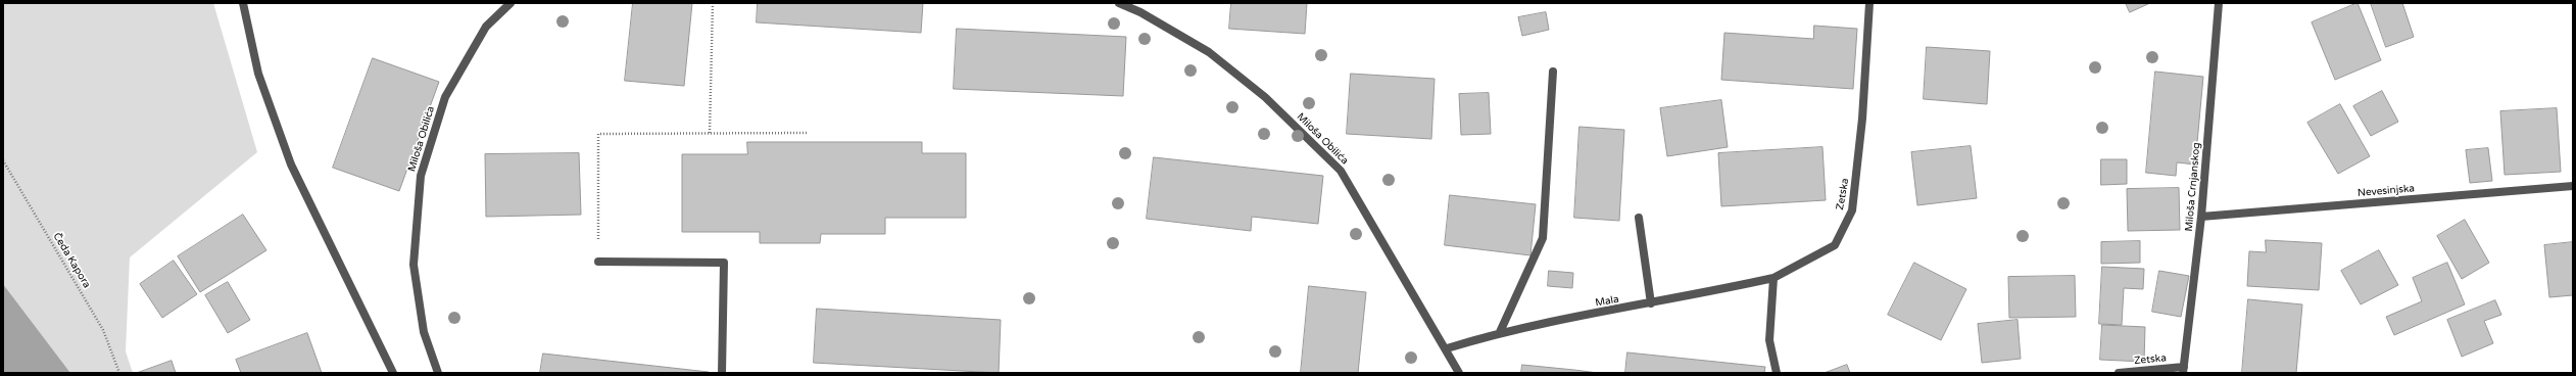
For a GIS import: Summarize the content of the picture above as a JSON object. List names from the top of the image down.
{
  "streets": {
    "street": [
      "Miloša Obilića",
      "Miloša Crnjanskog",
      "Nevesinjska",
      "Zetska",
      "Mala"
    ],
    "path": ["Čeda Kapora"]
  },
  "crossings": [
    ["Miloša Obilića", "Mala"],
    ["Miloša Crnjanskog", "Nevesinjska"],
    ["Miloša Crnjanskog", "Zetska"],
    ["Zetska", "Mala"]
  ]
}
